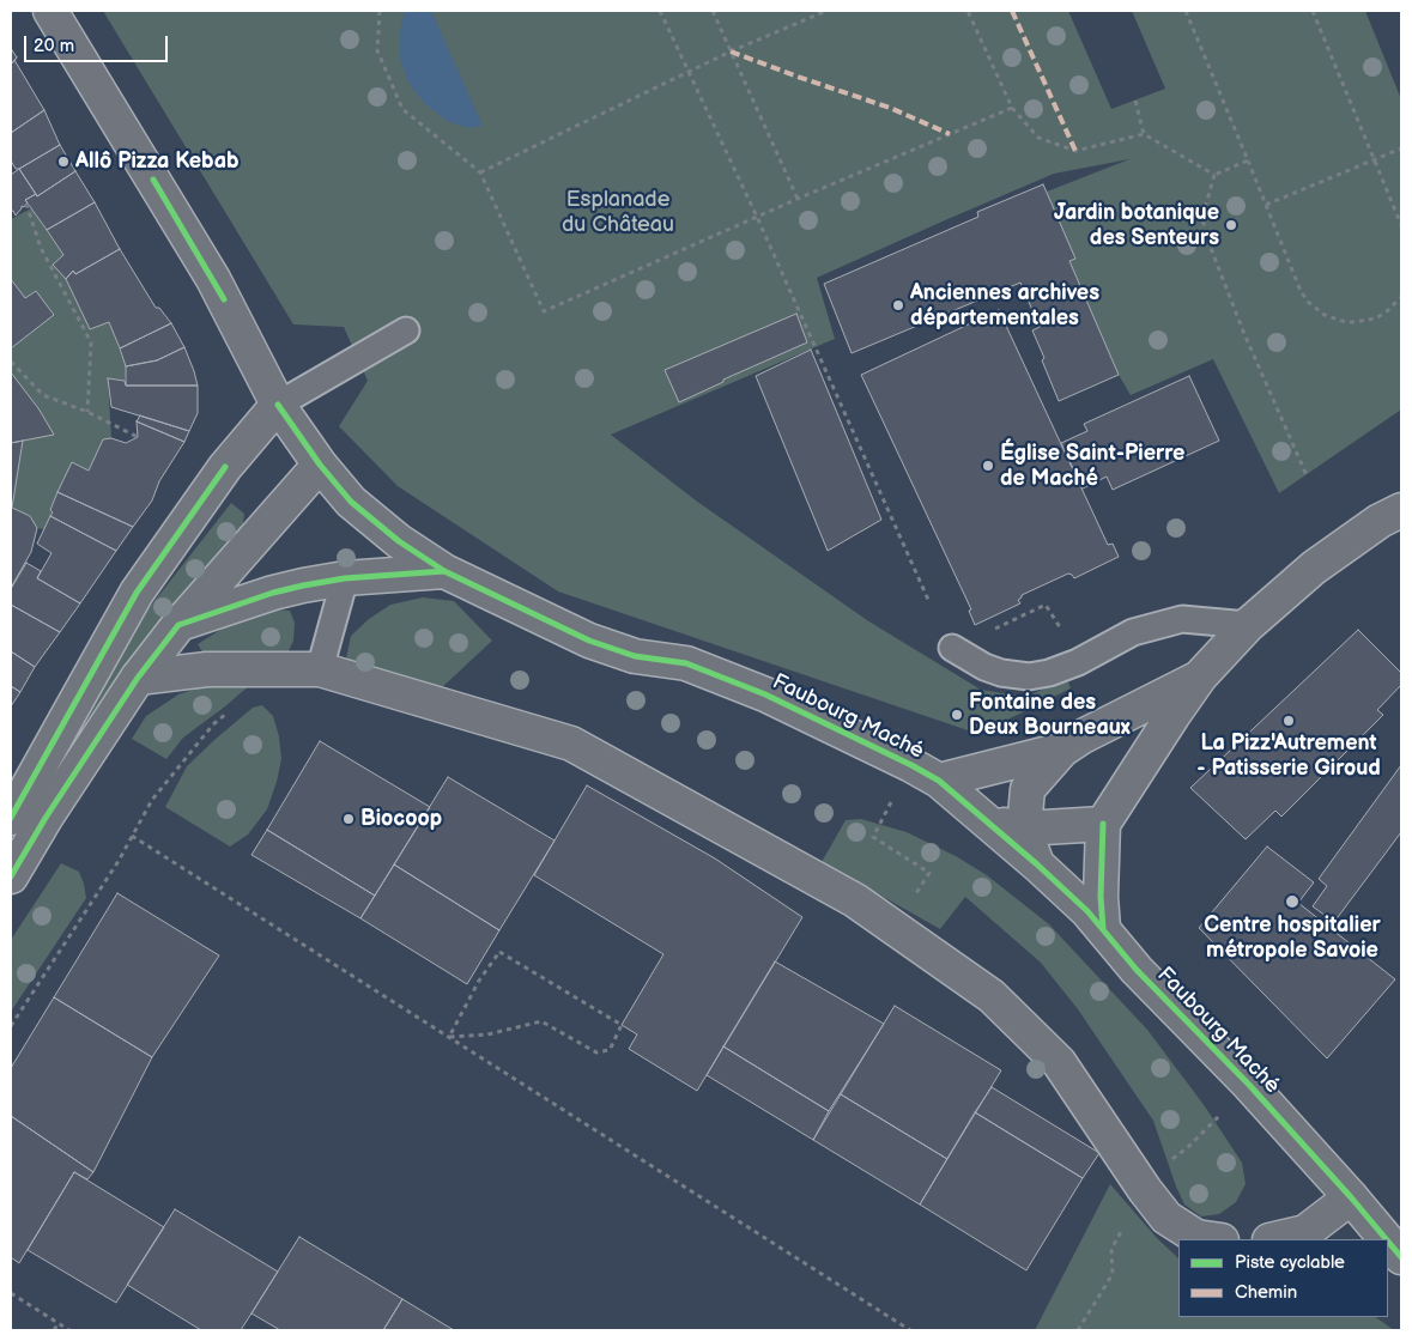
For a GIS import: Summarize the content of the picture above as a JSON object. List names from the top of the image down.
{
  "streets": {
    "street": ["Faubourg Maché"]
  },
  "parks": ["Esplanade du Château"],
  "places": [
    "Allô Pizza Kebab",
    "Jardin botanique des Senteurs",
    "Anciennes archives départementales",
    "Église Saint-Pierre de Maché",
    "Fontaine des Deux Bourneaux",
    "La Pizz'Autrement - Patisserie Giroud",
    "Biocoop",
    "Centre hospitalier métropole Savoie"
  ],
  "legend": ["Piste cyclable", "Chemin"],
  "scale_bar": "20 m"
}
